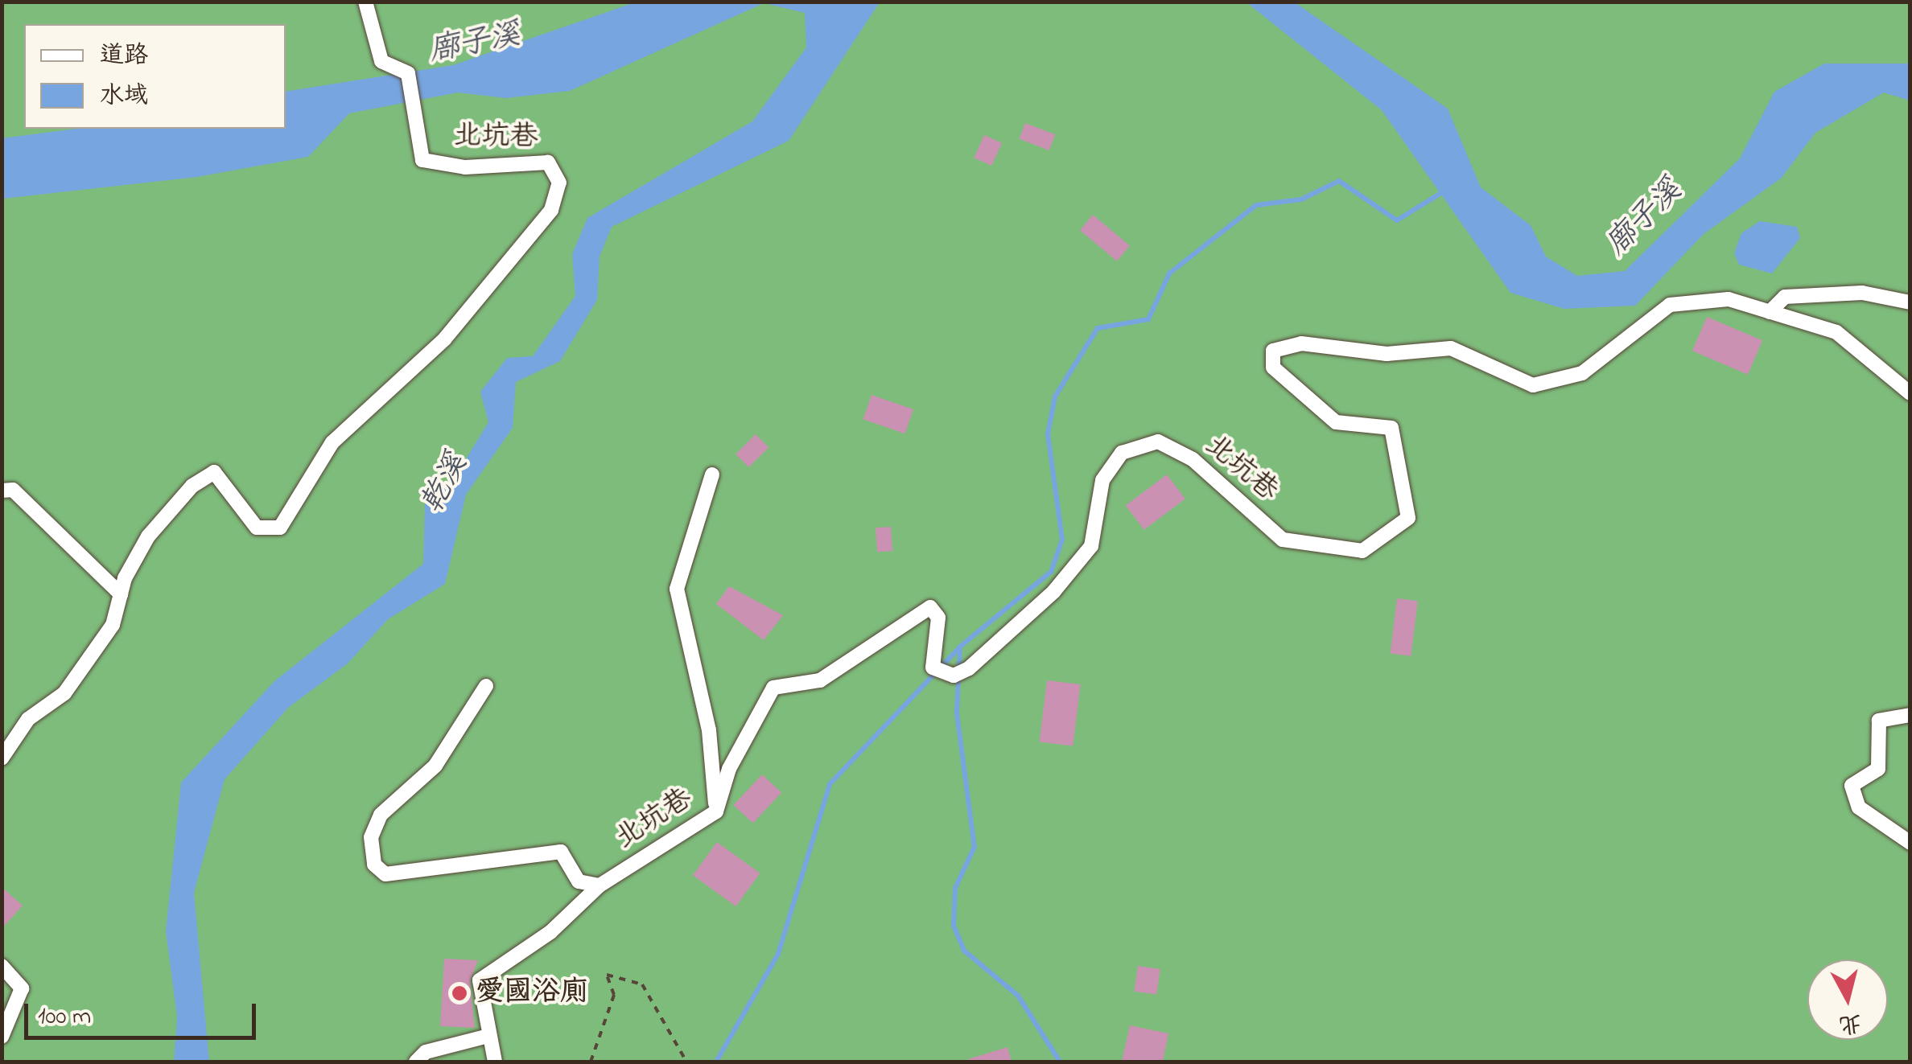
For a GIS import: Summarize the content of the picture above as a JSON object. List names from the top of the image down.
{
  "streets": {
    "street": ["北坑巷"]
  },
  "water": ["廍子溪", "乾溪"],
  "places": ["愛國浴廁"],
  "legend": ["道路", "水域"],
  "scale_bar": "100 m",
  "north": "bottom"
}
